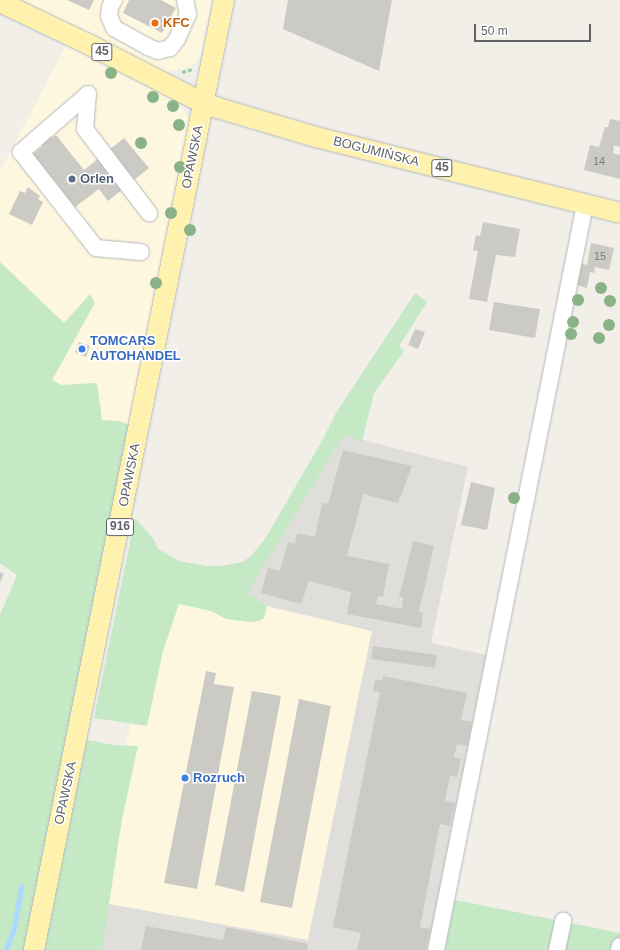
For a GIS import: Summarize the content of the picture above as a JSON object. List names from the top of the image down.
{
  "streets": {
    "main road": [
      "45",
      "BOGUMIŃSKA",
      "OPAWSKA",
      "916"
    ]
  },
  "crossings": [
    ["45", "BOGUMIŃSKA"],
    ["45", "OPAWSKA"],
    ["BOGUMIŃSKA", "OPAWSKA"]
  ],
  "places": [
    "KFC",
    "Orlen",
    "TOMCARS AUTOHANDEL",
    "Rozruch"
  ],
  "house_numbers": ["14", "15"],
  "scale_bar": "50 m"
}
